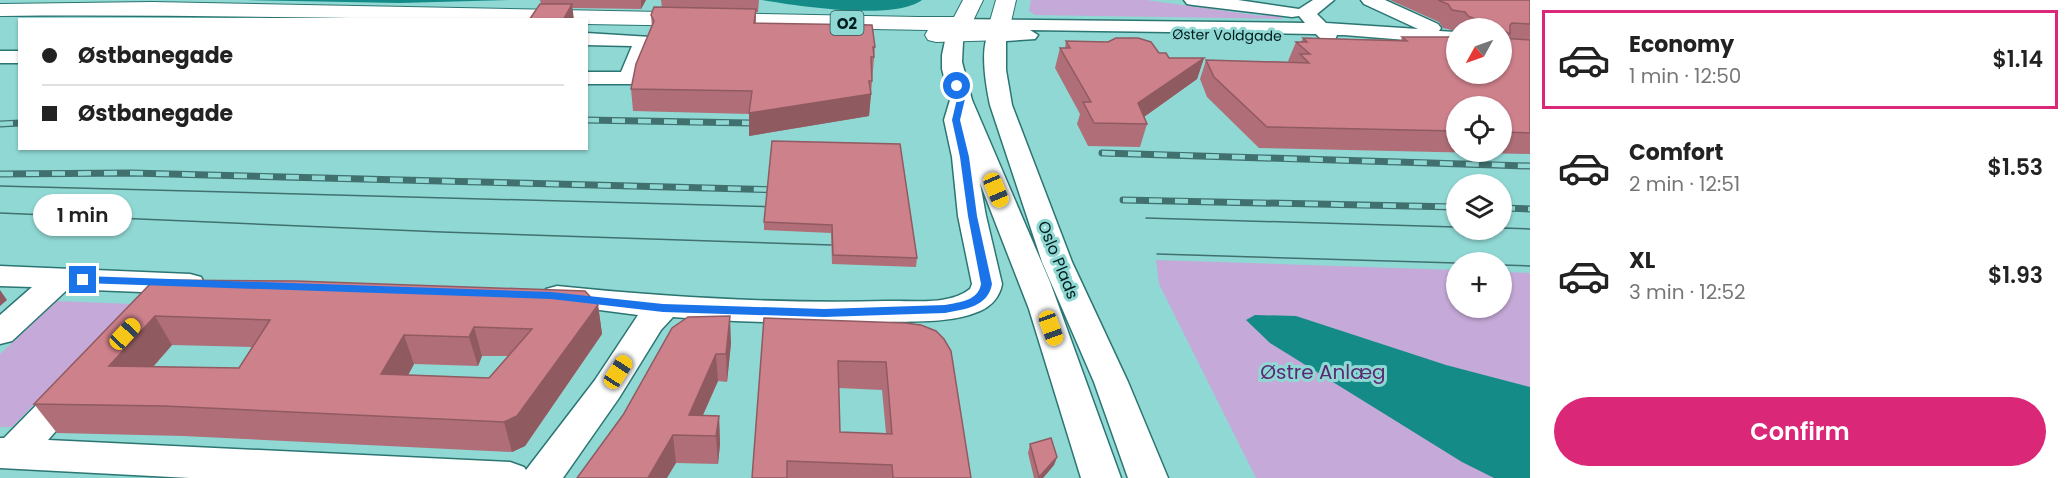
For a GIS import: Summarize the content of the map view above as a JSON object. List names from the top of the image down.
{
  "streets": {
    "main road": ["O2"],
    "street": ["Øster Voldgade", "Oslo Plads"]
  },
  "crossings": [
    ["O2", "Øster Voldgade"],
    ["O2", "Oslo Plads"],
    ["Øster Voldgade", "Oslo Plads"]
  ],
  "parks": ["Østre Anlæg"],
  "north": "bottom left",
  "page": {
    "list": [
      {
        "name": "Economy",
        "note": "1 min · 12:50",
        "value": "$1.14"
      },
      {
        "name": "Comfort",
        "note": "2 min · 12:51",
        "value": "$1.53"
      },
      {
        "name": "XL",
        "note": "3 min · 12:52",
        "value": "$1.93"
      }
    ],
    "map_buttons": "+",
    "banner": ["Østbanegade", "Østbanegade"],
    "bubble": "1 min",
    "buttons": "Confirm"
  }
}
